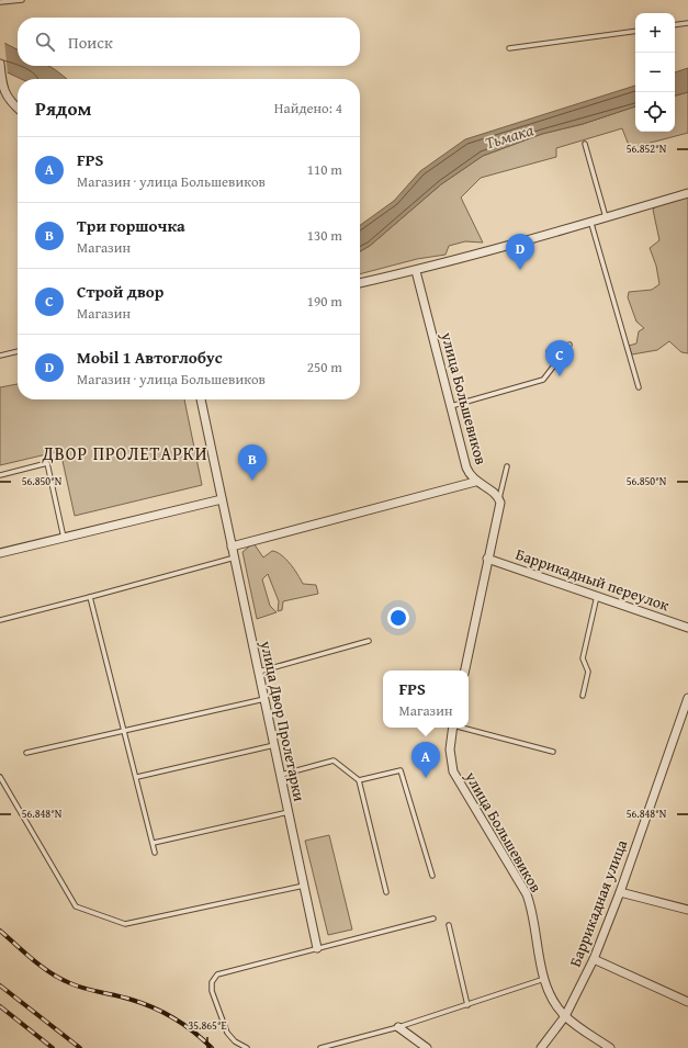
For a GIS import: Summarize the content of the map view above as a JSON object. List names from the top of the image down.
{
  "streets": {
    "street": [
      "улица Большевиков",
      "Баррикадный переулок",
      "улица Двор Пролетарки",
      "Баррикадная улица"
    ]
  },
  "crossings": [
    ["улица Большевиков", "Баррикадная улица"]
  ],
  "districts": ["ДВОР ПРОЛЕТАРКИ"],
  "water": ["Тьмака"],
  "page": {
    "map_buttons": ["+", "−"],
    "search": "Поиск",
    "heading": ["Рядом", "Найдено: 4"],
    "list": [
      {
        "mark": "A",
        "name": "FPS",
        "note": "Магазин · улица Большевиков",
        "value": "110 m"
      },
      {
        "mark": "B",
        "name": "Три горшочка",
        "note": "Магазин",
        "value": "130 m"
      },
      {
        "mark": "C",
        "name": "Строй двор",
        "note": "Магазин",
        "value": "190 m"
      },
      {
        "mark": "D",
        "name": "Mobil 1 Автоглобус",
        "note": "Магазин · улица Большевиков",
        "value": "250 m"
      }
    ],
    "pins": [
      "D",
      "C",
      "B",
      "A"
    ],
    "popup": ["FPS", "Магазин"]
  },
  "coordinates": [
    "56.852°N",
    "56.850°N",
    "56.848°N",
    "35.865°E"
  ]
}
